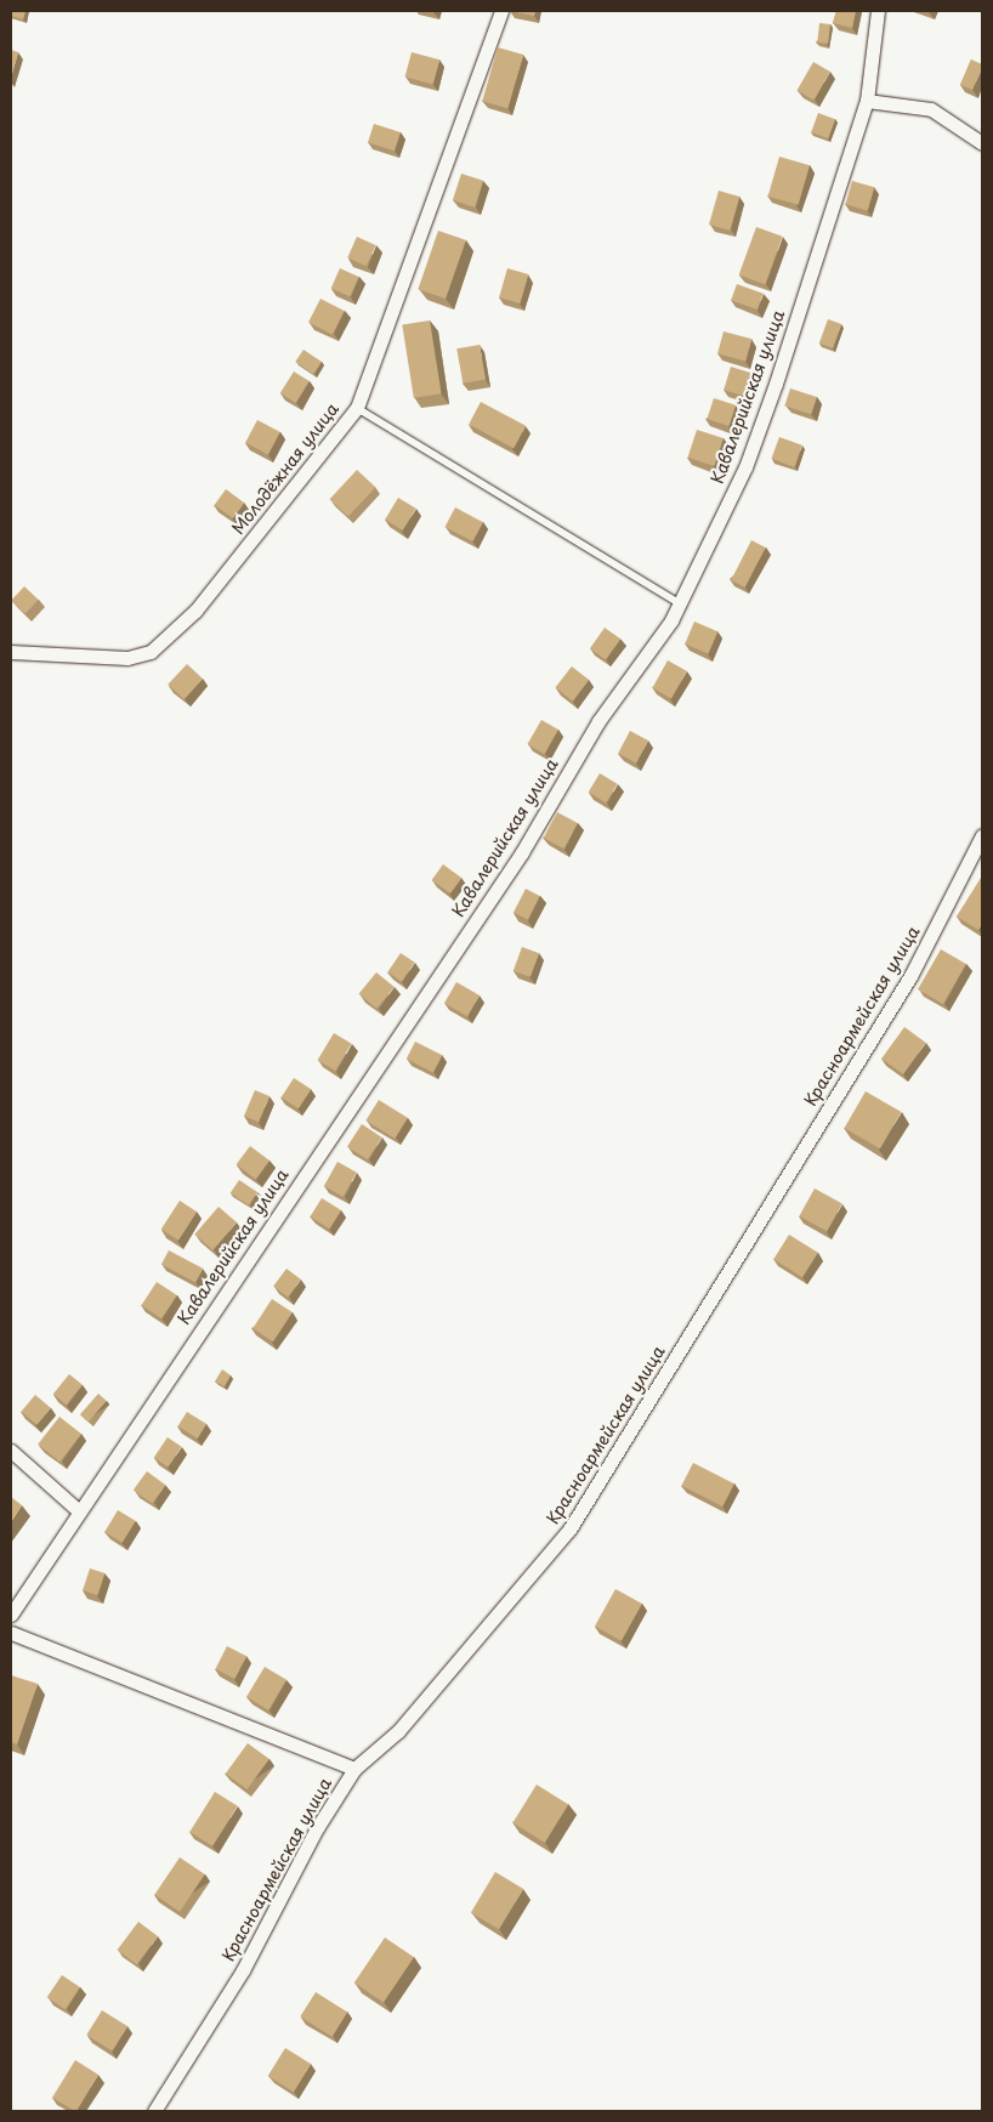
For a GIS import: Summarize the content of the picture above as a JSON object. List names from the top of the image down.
{
  "streets": {
    "street": ["Кавалерийская улица", "Молодёжная улица", "Красноармейская улица"]
  }
}
